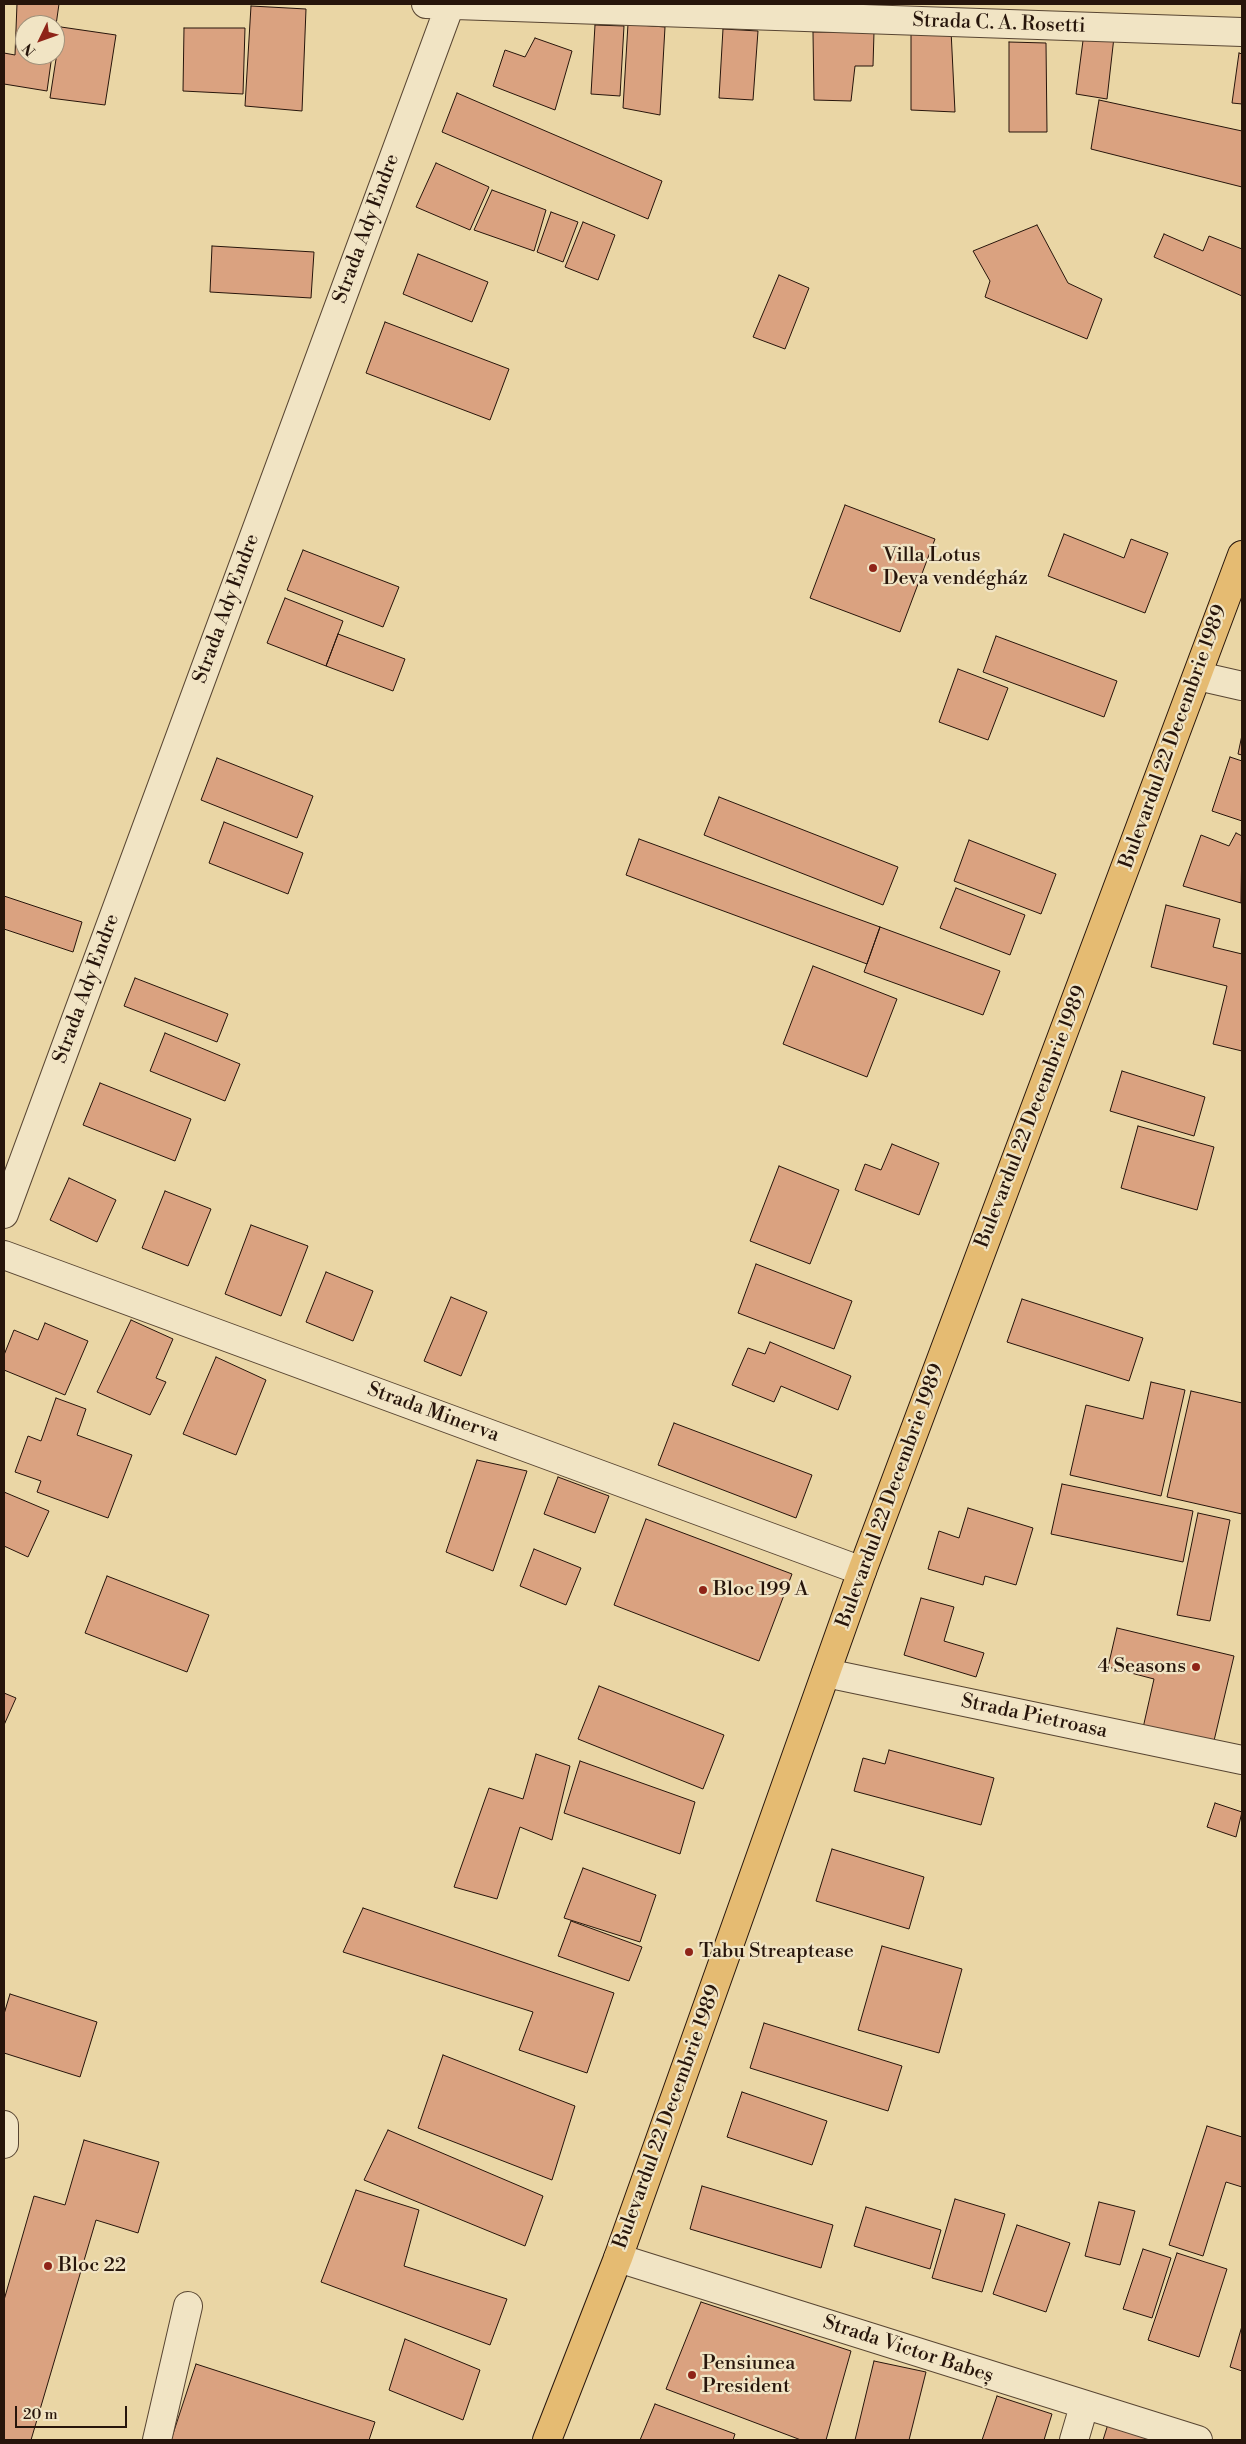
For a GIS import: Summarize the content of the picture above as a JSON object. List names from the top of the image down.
{
  "streets": {
    "main road": ["Bulevardul 22 Decembrie 1989"],
    "street": [
      "Strada C. A. Rosetti",
      "Strada Ady Endre",
      "Strada Minerva",
      "Strada Pietroasa",
      "Strada Victor Babeș"
    ]
  },
  "crossings": [
    ["Strada C. A. Rosetti", "Strada Ady Endre"],
    ["Bulevardul 22 Decembrie 1989", "Strada Minerva"],
    ["Bulevardul 22 Decembrie 1989", "Strada Pietroasa"],
    ["Bulevardul 22 Decembrie 1989", "Strada Victor Babeș"]
  ],
  "places": [
    "Villa Lotus Deva vendégház",
    "Bloc 199 A",
    "4 Seasons",
    "Tabu Streaptease",
    "Bloc 22",
    "Pensiunea President"
  ],
  "scale_bar": "20 m",
  "north": "bottom left"
}
